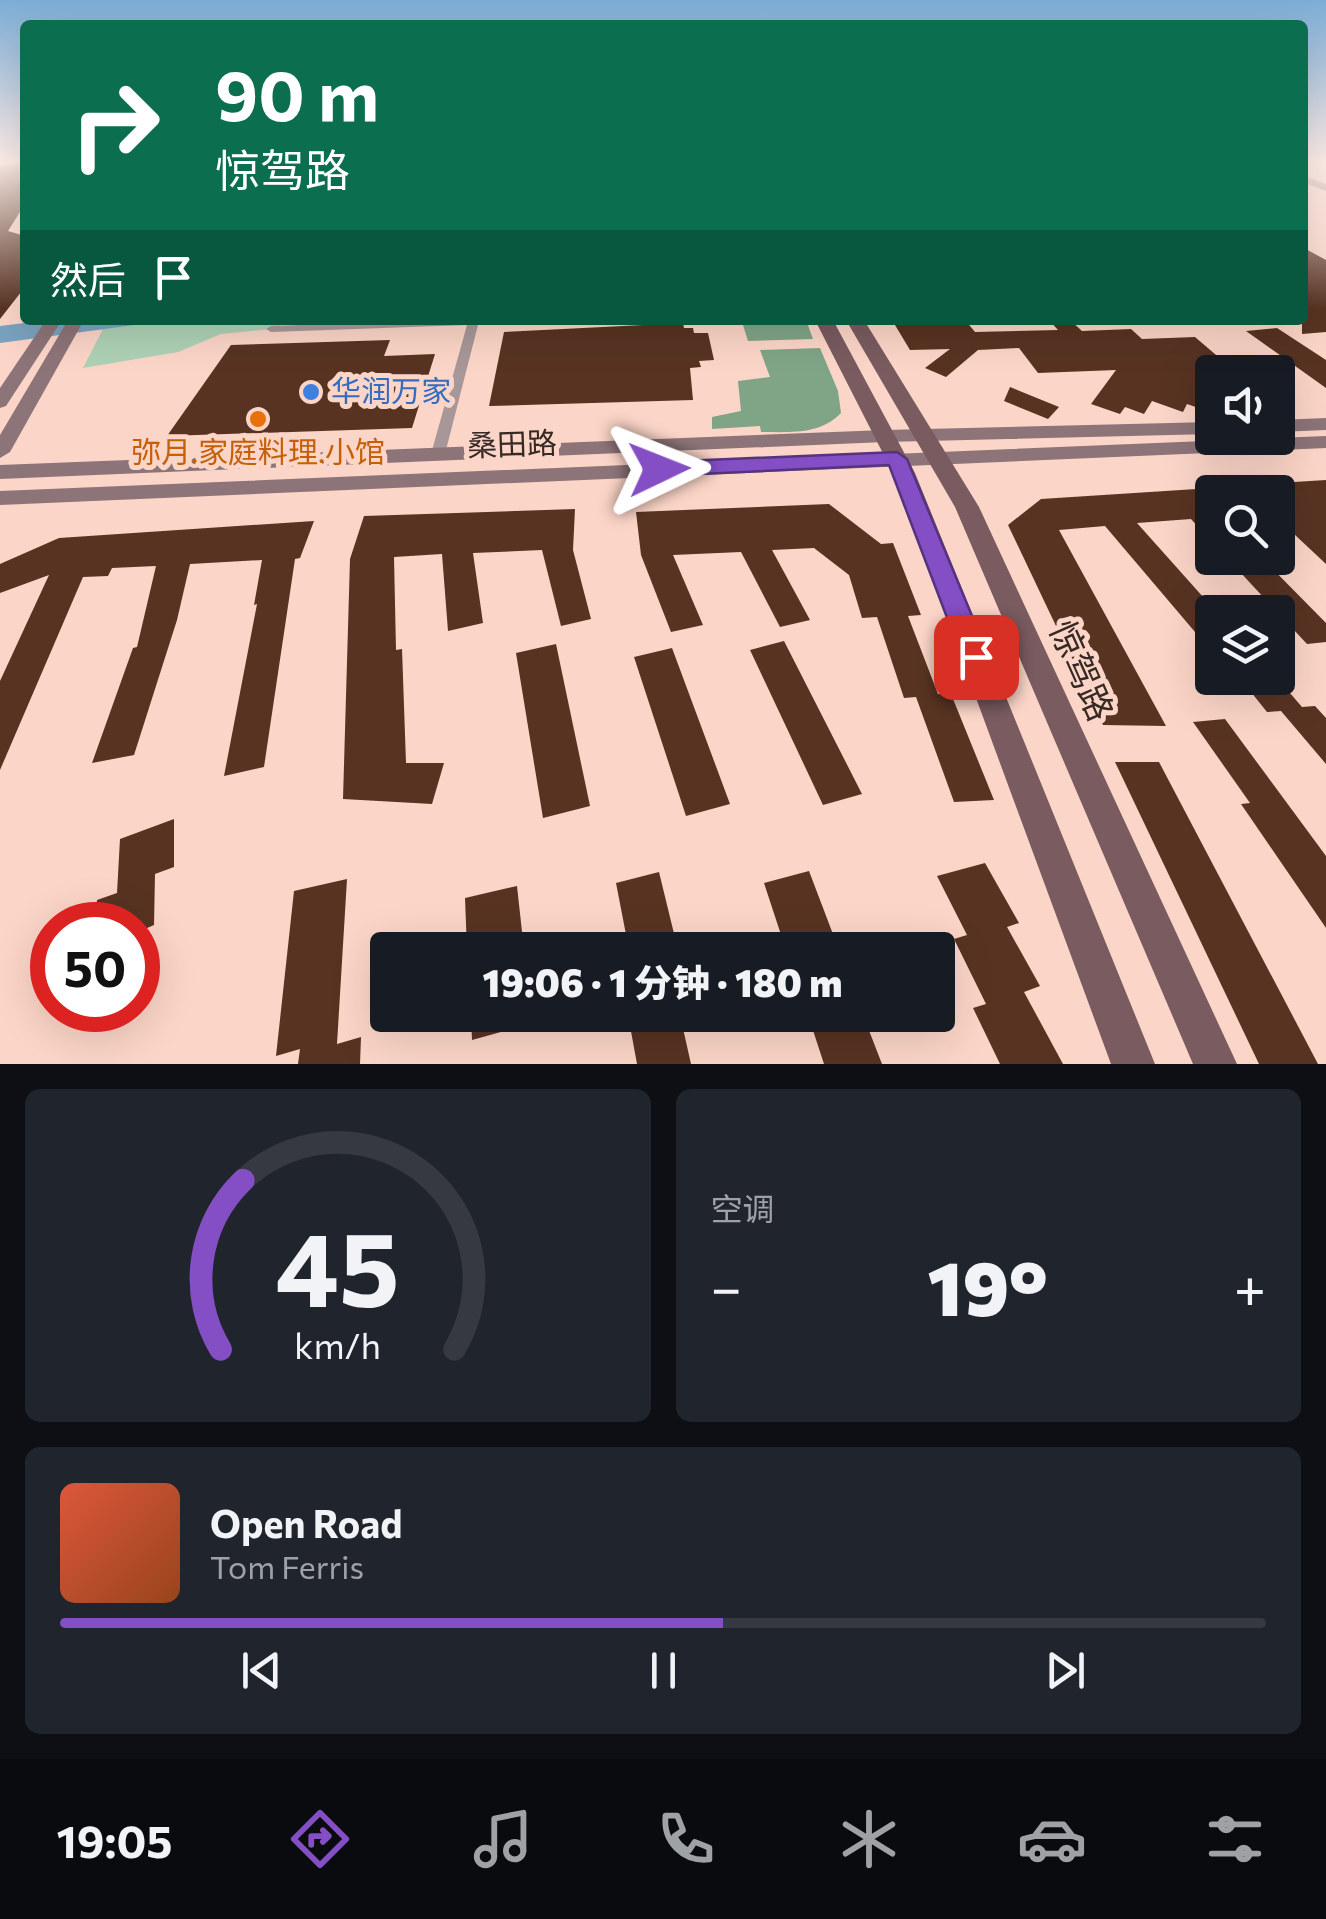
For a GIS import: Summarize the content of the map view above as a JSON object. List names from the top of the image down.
{
  "streets": {
    "main road": ["桑田路", "惊驾路"]
  },
  "crossings": [
    ["桑田路", "惊驾路"]
  ],
  "places": ["华润万家", "弥月.家庭料理.小馆"],
  "page": {
    "turn": ["90 m", "惊驾路"],
    "then": "然后",
    "limit": "50",
    "trip": "19:06 · 1 分钟 · 180 m",
    "tile": "空调",
    "heat": ["−", "19°", "+"],
    "song": ["Open Road", "Tom Ferris"],
    "tabs": "19:05",
    "gauge": ["45", "km/h"]
  }
}
